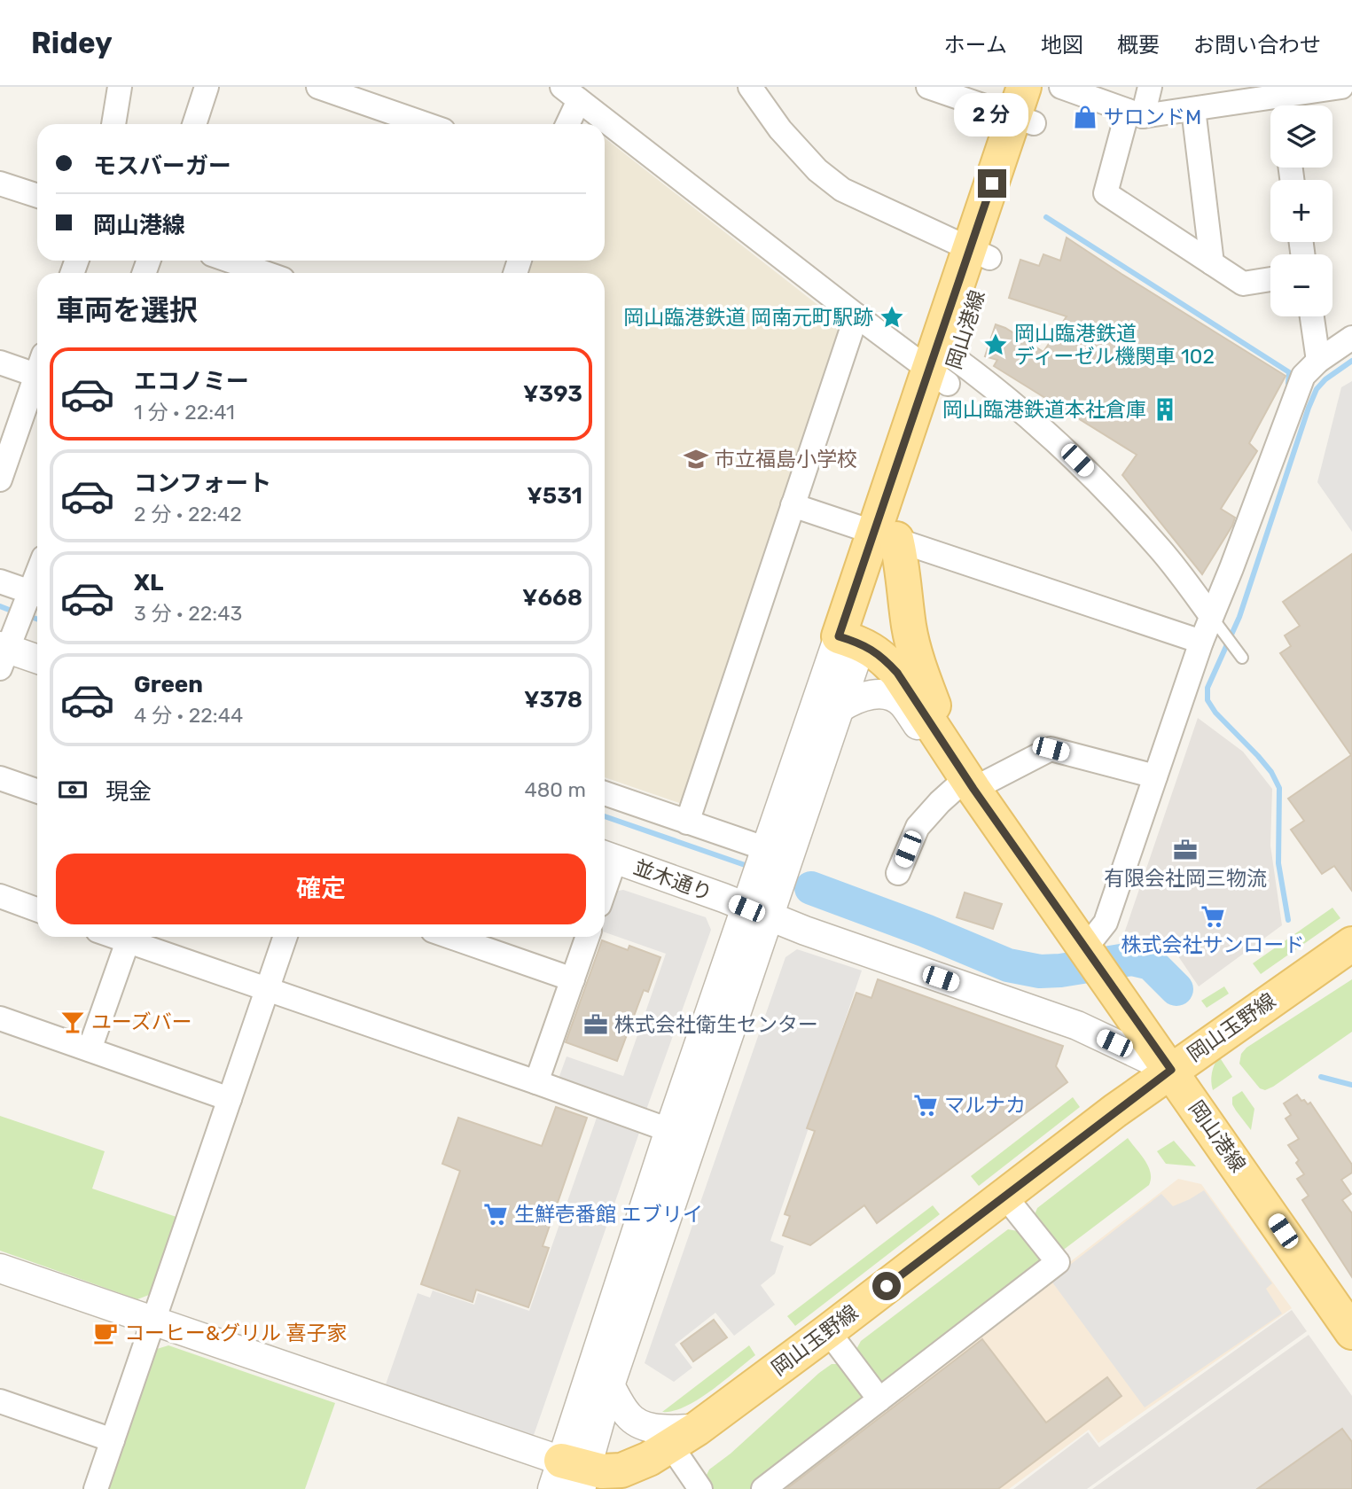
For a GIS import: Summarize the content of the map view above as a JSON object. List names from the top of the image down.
{
  "streets": {
    "main road": ["岡山港線", "岡山玉野線"],
    "street": ["並木通り"]
  },
  "crossings": [
    ["岡山港線", "並木通り"],
    ["岡山港線", "岡山玉野線"],
    ["並木通り", "岡山玉野線"]
  ],
  "places": {
    "shop": ["サロンドM"],
    "place": ["岡山臨港鉄道 岡南元町駅跡", "岡山臨港鉄道 ディーゼル機関車 102"],
    "building": ["岡山臨港鉄道本社倉庫"],
    "school or university": ["市立福島小学校"],
    "office": ["有限会社岡三物流", "株式会社衛生センター"],
    "supermarket": ["株式会社サンロード", "マルナカ", "生鮮壱番館 エブリイ"],
    "bar": ["ユーズバー"],
    "cafe": ["コーヒー&グリル 喜子家"]
  },
  "page": {
    "header": "Ridey",
    "nav": [
      "ホーム",
      "地図",
      "概要",
      "お問い合わせ"
    ],
    "bubble": "2 分",
    "map_buttons": ["+", "−"],
    "banner": ["モスバーガー", "岡山港線"],
    "heading": "車両を選択",
    "list": [
      {
        "name": "エコノミー",
        "note": "1 分 · 22:41",
        "value": "¥393"
      },
      {
        "name": "コンフォート",
        "note": "2 分 · 22:42",
        "value": "¥531"
      },
      {
        "name": "XL",
        "note": "3 分 · 22:43",
        "value": "¥668"
      },
      {
        "name": "Green",
        "note": "4 分 · 22:44",
        "value": "¥378"
      }
    ],
    "pay": ["現金", "480 m"],
    "buttons": "確定"
  }
}
